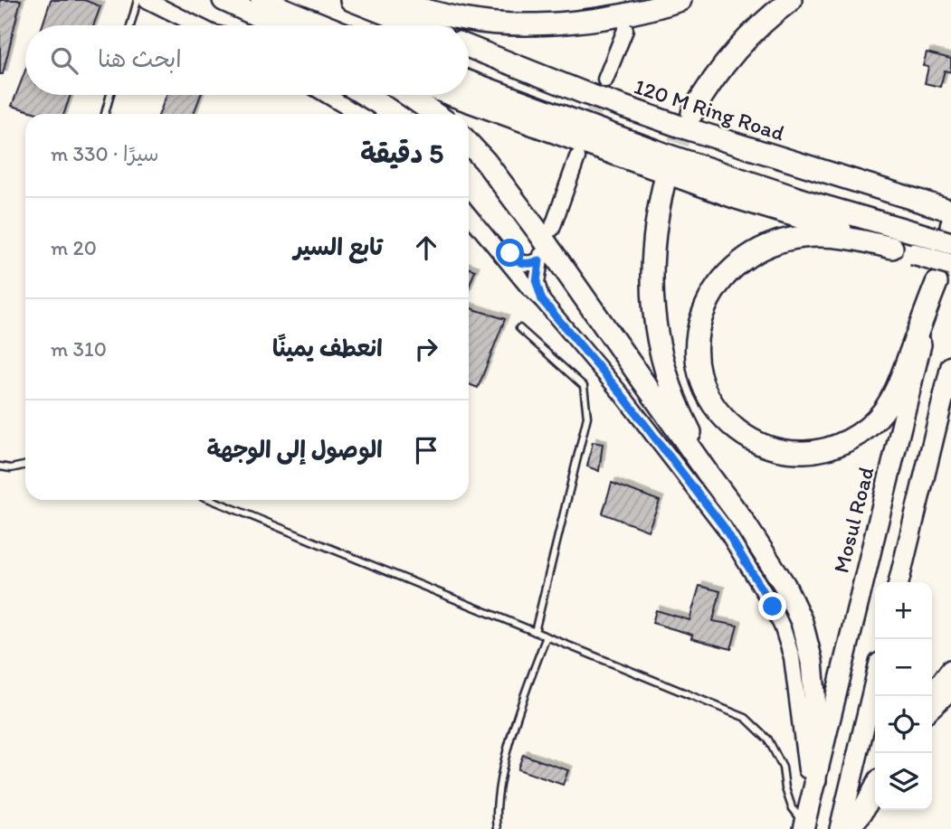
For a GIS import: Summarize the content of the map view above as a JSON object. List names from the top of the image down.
{
  "streets": {
    "highway": ["120 M Ring Road", "Mosul Road"]
  },
  "page": {
    "search": "ابحث هنا",
    "heading": ["5 دقيقة", "سيرًا · 330 m"],
    "list": [
      ["تابع السير", "20 m"],
      ["انعطف يمينًا", "310 m"],
      "الوصول إلى الوجهة"
    ],
    "map_buttons": ["+", "−"]
  }
}
